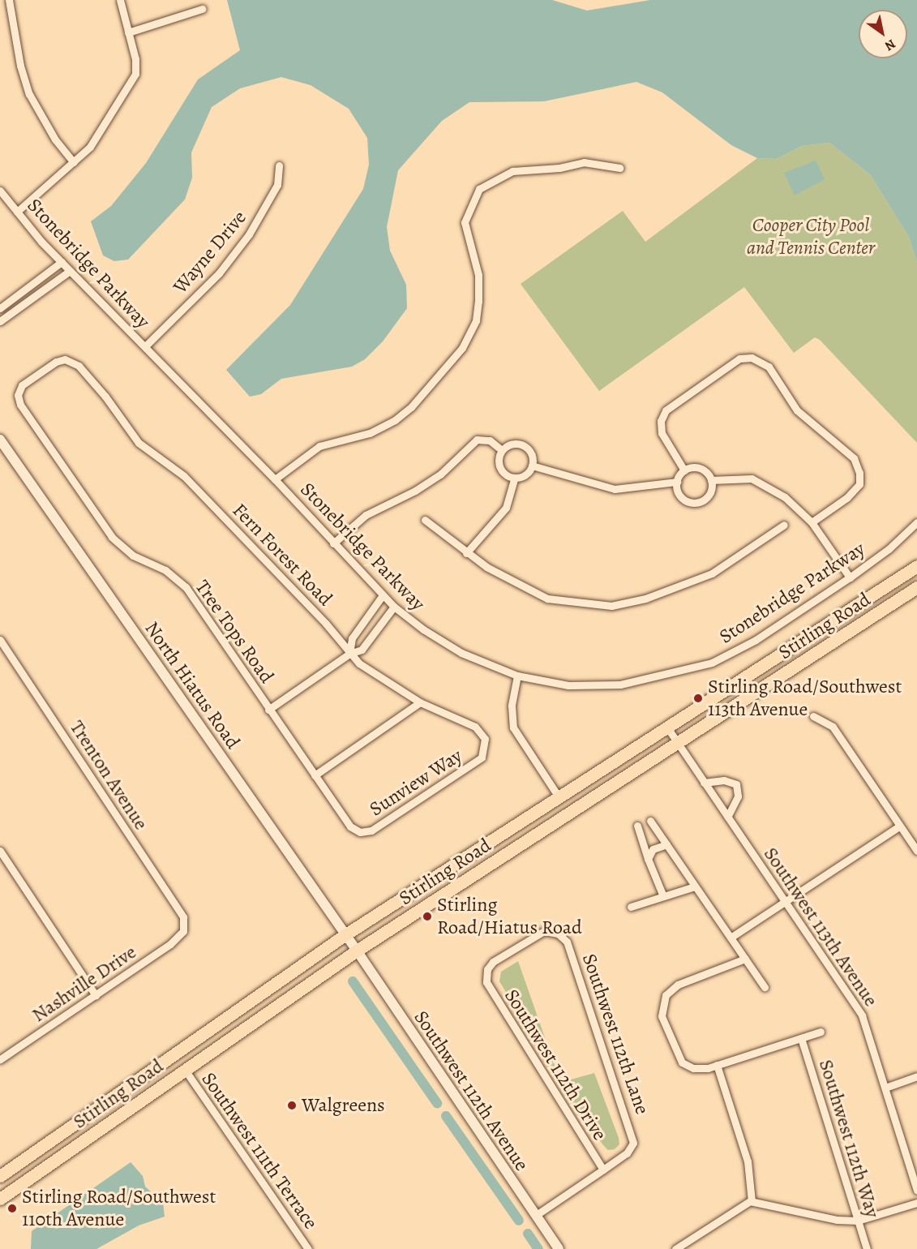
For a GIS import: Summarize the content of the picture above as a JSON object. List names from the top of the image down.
{
  "streets": {
    "main road": ["Stirling Road"],
    "street": [
      "Wayne Drive",
      "Stonebridge Parkway",
      "Fern Forest Road",
      "Tree Tops Road",
      "North Hiatus Road",
      "Trenton Avenue",
      "Sunview Way",
      "Southwest 113th Avenue",
      "Nashville Drive",
      "Southwest 112th Lane",
      "Southwest 112th Drive",
      "Southwest 112th Avenue",
      "Southwest 112th Way",
      "Southwest 111th Terrace"
    ]
  },
  "crossings": [
    ["Wayne Drive", "Stonebridge Parkway"],
    ["Fern Forest Road", "Tree Tops Road"],
    ["Fern Forest Road", "Sunview Way"],
    ["Stirling Road", "North Hiatus Road"],
    ["Stirling Road", "Southwest 113th Avenue"],
    ["Stirling Road", "Southwest 112th Avenue"],
    ["Stirling Road", "Southwest 111th Terrace"],
    ["Tree Tops Road", "Sunview Way"],
    ["North Hiatus Road", "Southwest 112th Avenue"],
    ["Trenton Avenue", "Nashville Drive"],
    ["Southwest 112th Lane", "Southwest 112th Drive"]
  ],
  "parks": ["Cooper City Pool and Tennis Center"],
  "places": [
    "Stirling Road/Southwest 113th Avenue",
    "Stirling Road/Hiatus Road",
    "Walgreens",
    "Stirling Road/Southwest 110th Avenue"
  ],
  "north": "bottom right"
}
